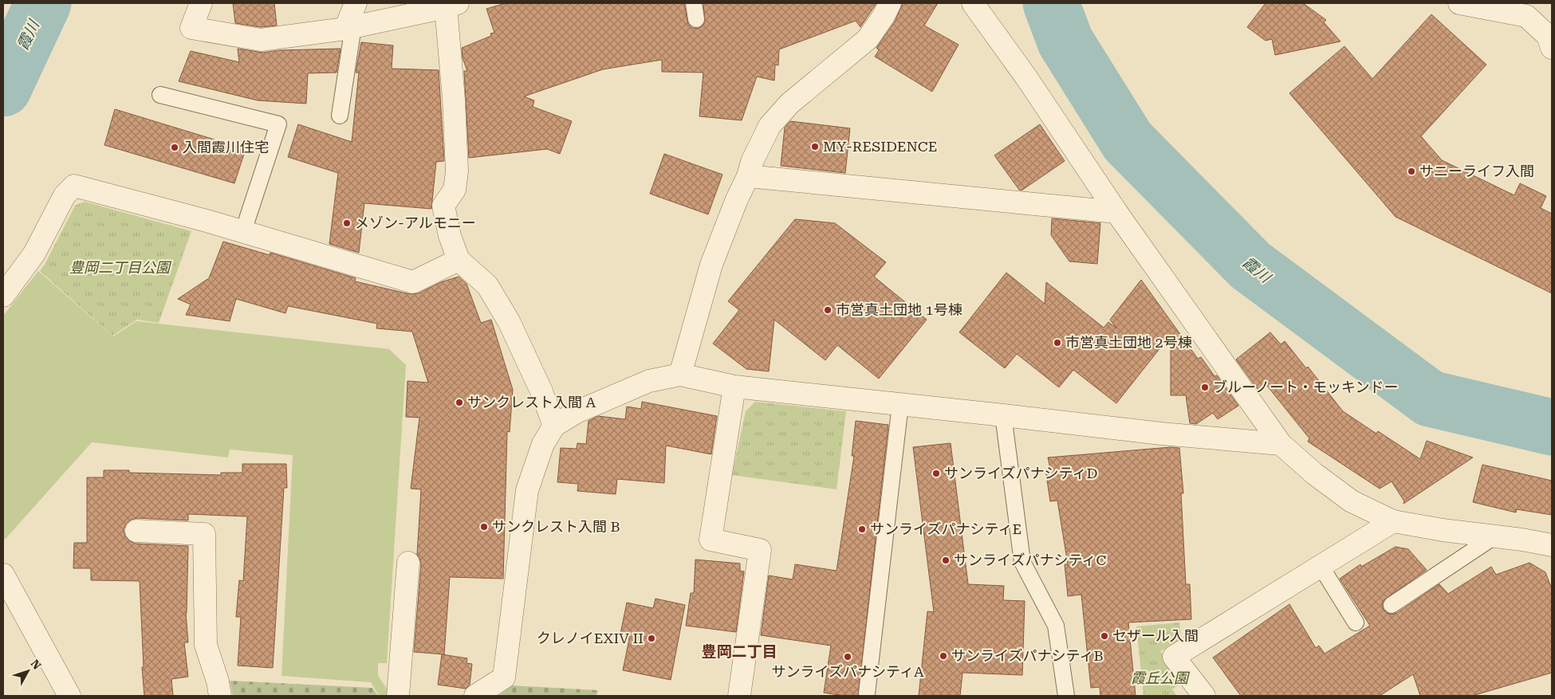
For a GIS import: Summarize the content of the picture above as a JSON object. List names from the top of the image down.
{
  "districts": ["豊岡二丁目"],
  "water": ["霞川"],
  "parks": ["豊岡二丁目公園", "霞丘公園"],
  "places": [
    "MY-RESIDENCE",
    "入間霞川住宅",
    "サニーライフ入間",
    "メゾン-アルモニー",
    "市営真土団地 1号棟",
    "市営真土団地 2号棟",
    "ブルーノート・モッキンドー",
    "サンクレスト入間 A",
    "サンライズパナシティD",
    "サンクレスト入間 B",
    "サンライズパナシティE",
    "サンライズパナシティC",
    "セザール入間",
    "クレノイEXIV II",
    "サンライズパナシティB",
    "サンライズパナシティA"
  ],
  "north": "top right"
}
